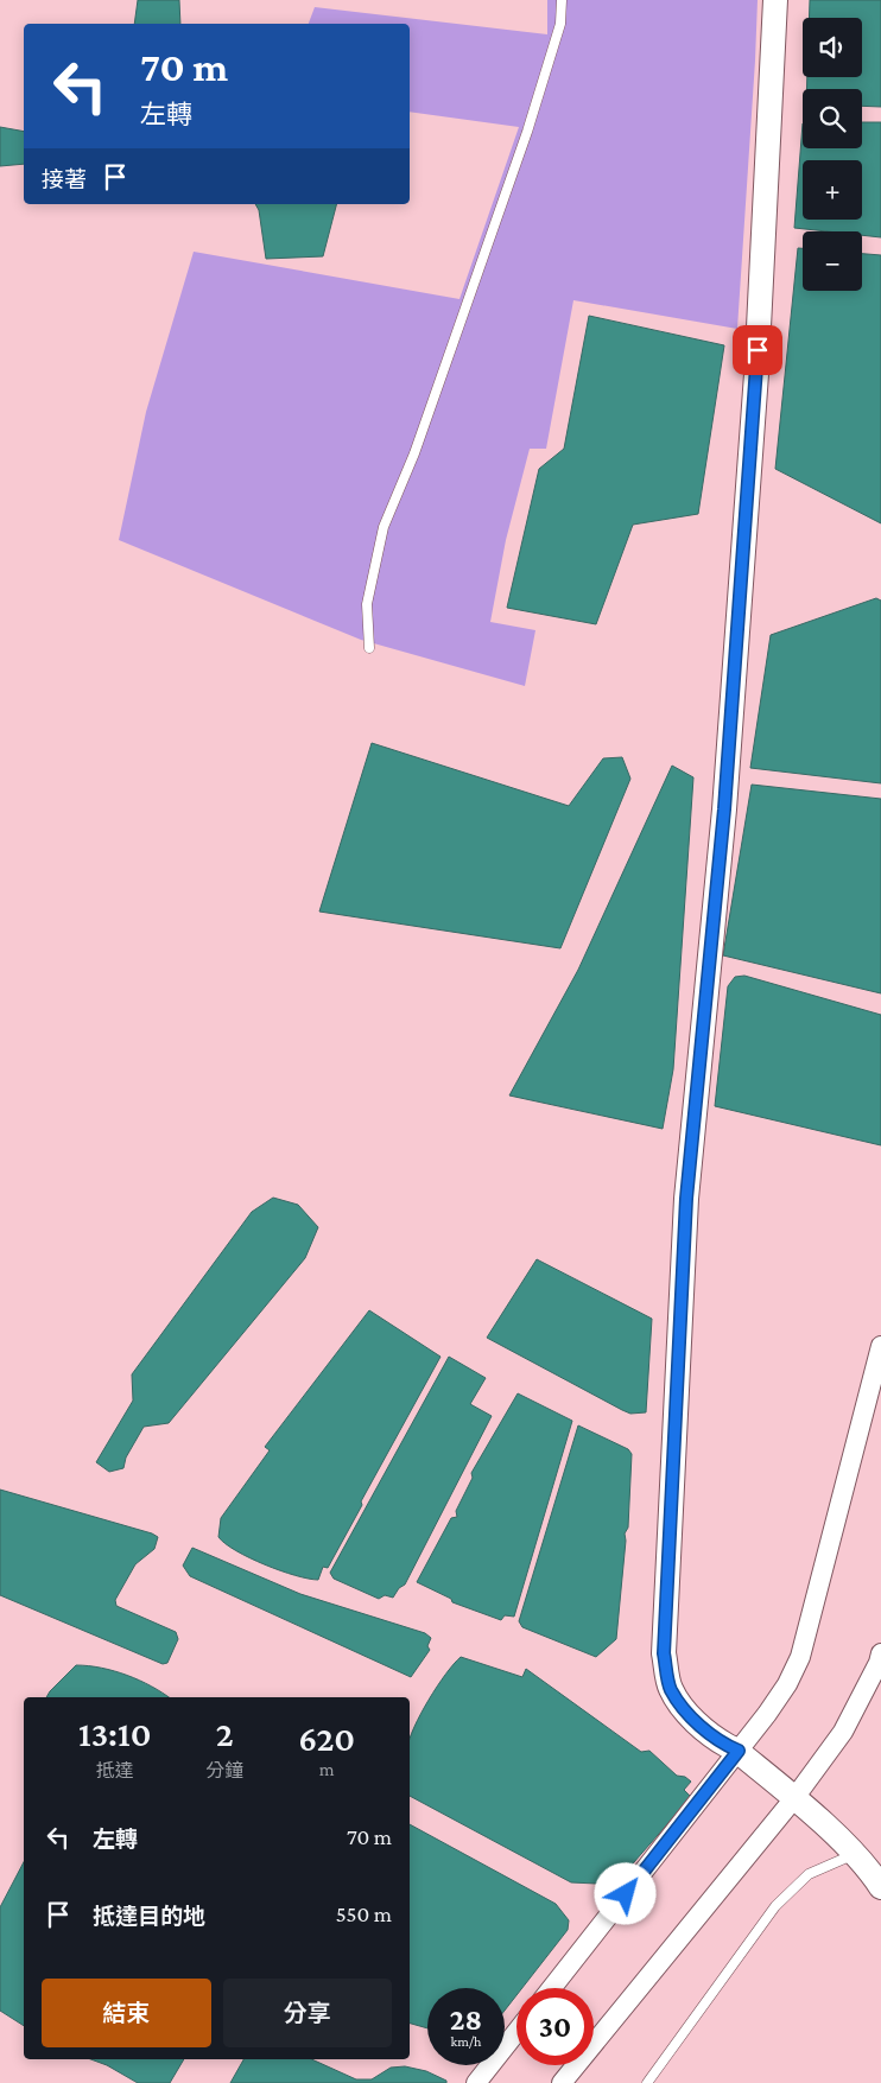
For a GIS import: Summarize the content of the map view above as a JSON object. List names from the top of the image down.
{
  "page": {
    "map_buttons": ["+", "−"],
    "turn": ["70 m", "左轉"],
    "then": "接著",
    "eta": [
      "13:10",
      "抵達",
      "2",
      "分鐘",
      "620",
      "m"
    ],
    "list": [
      {
        "name": "左轉",
        "value": "70 m"
      },
      {
        "name": "抵達目的地",
        "value": "550 m"
      }
    ],
    "buttons": ["結束", "分享"],
    "speed": "28 km/h",
    "limit": "30"
  }
}
